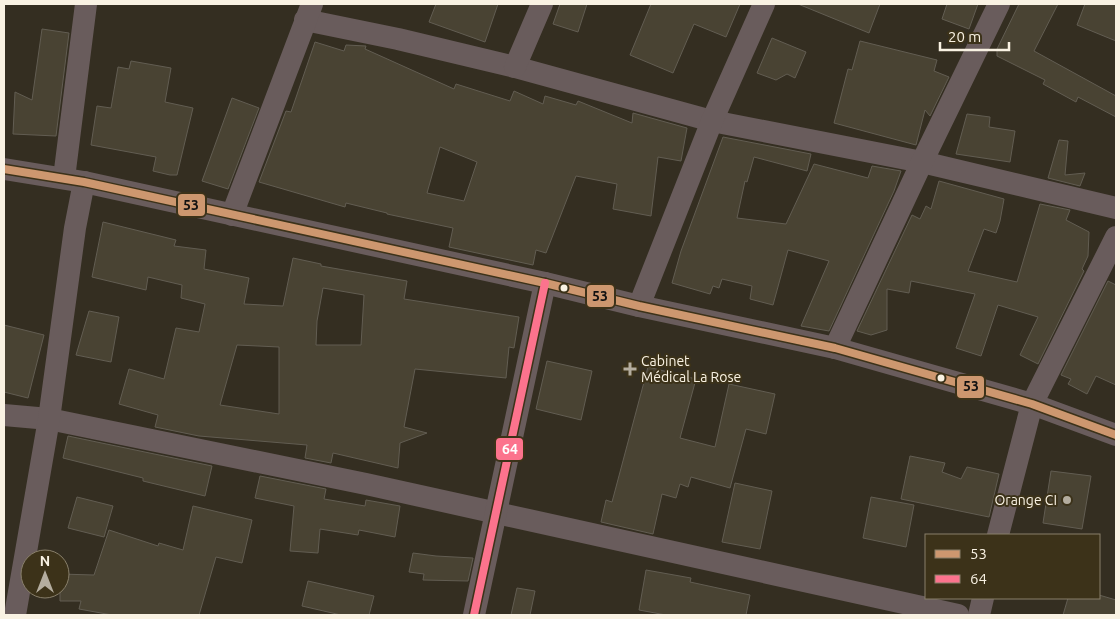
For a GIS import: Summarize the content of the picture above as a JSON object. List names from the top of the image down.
{
  "places": {
    "health": ["Cabinet Médical La Rose"],
    "other": ["Orange CI"]
  },
  "lines": ["transit line 53", "transit line 64"],
  "legend": ["53", "64"],
  "scale_bar": "20 m",
  "north": "top"
}
